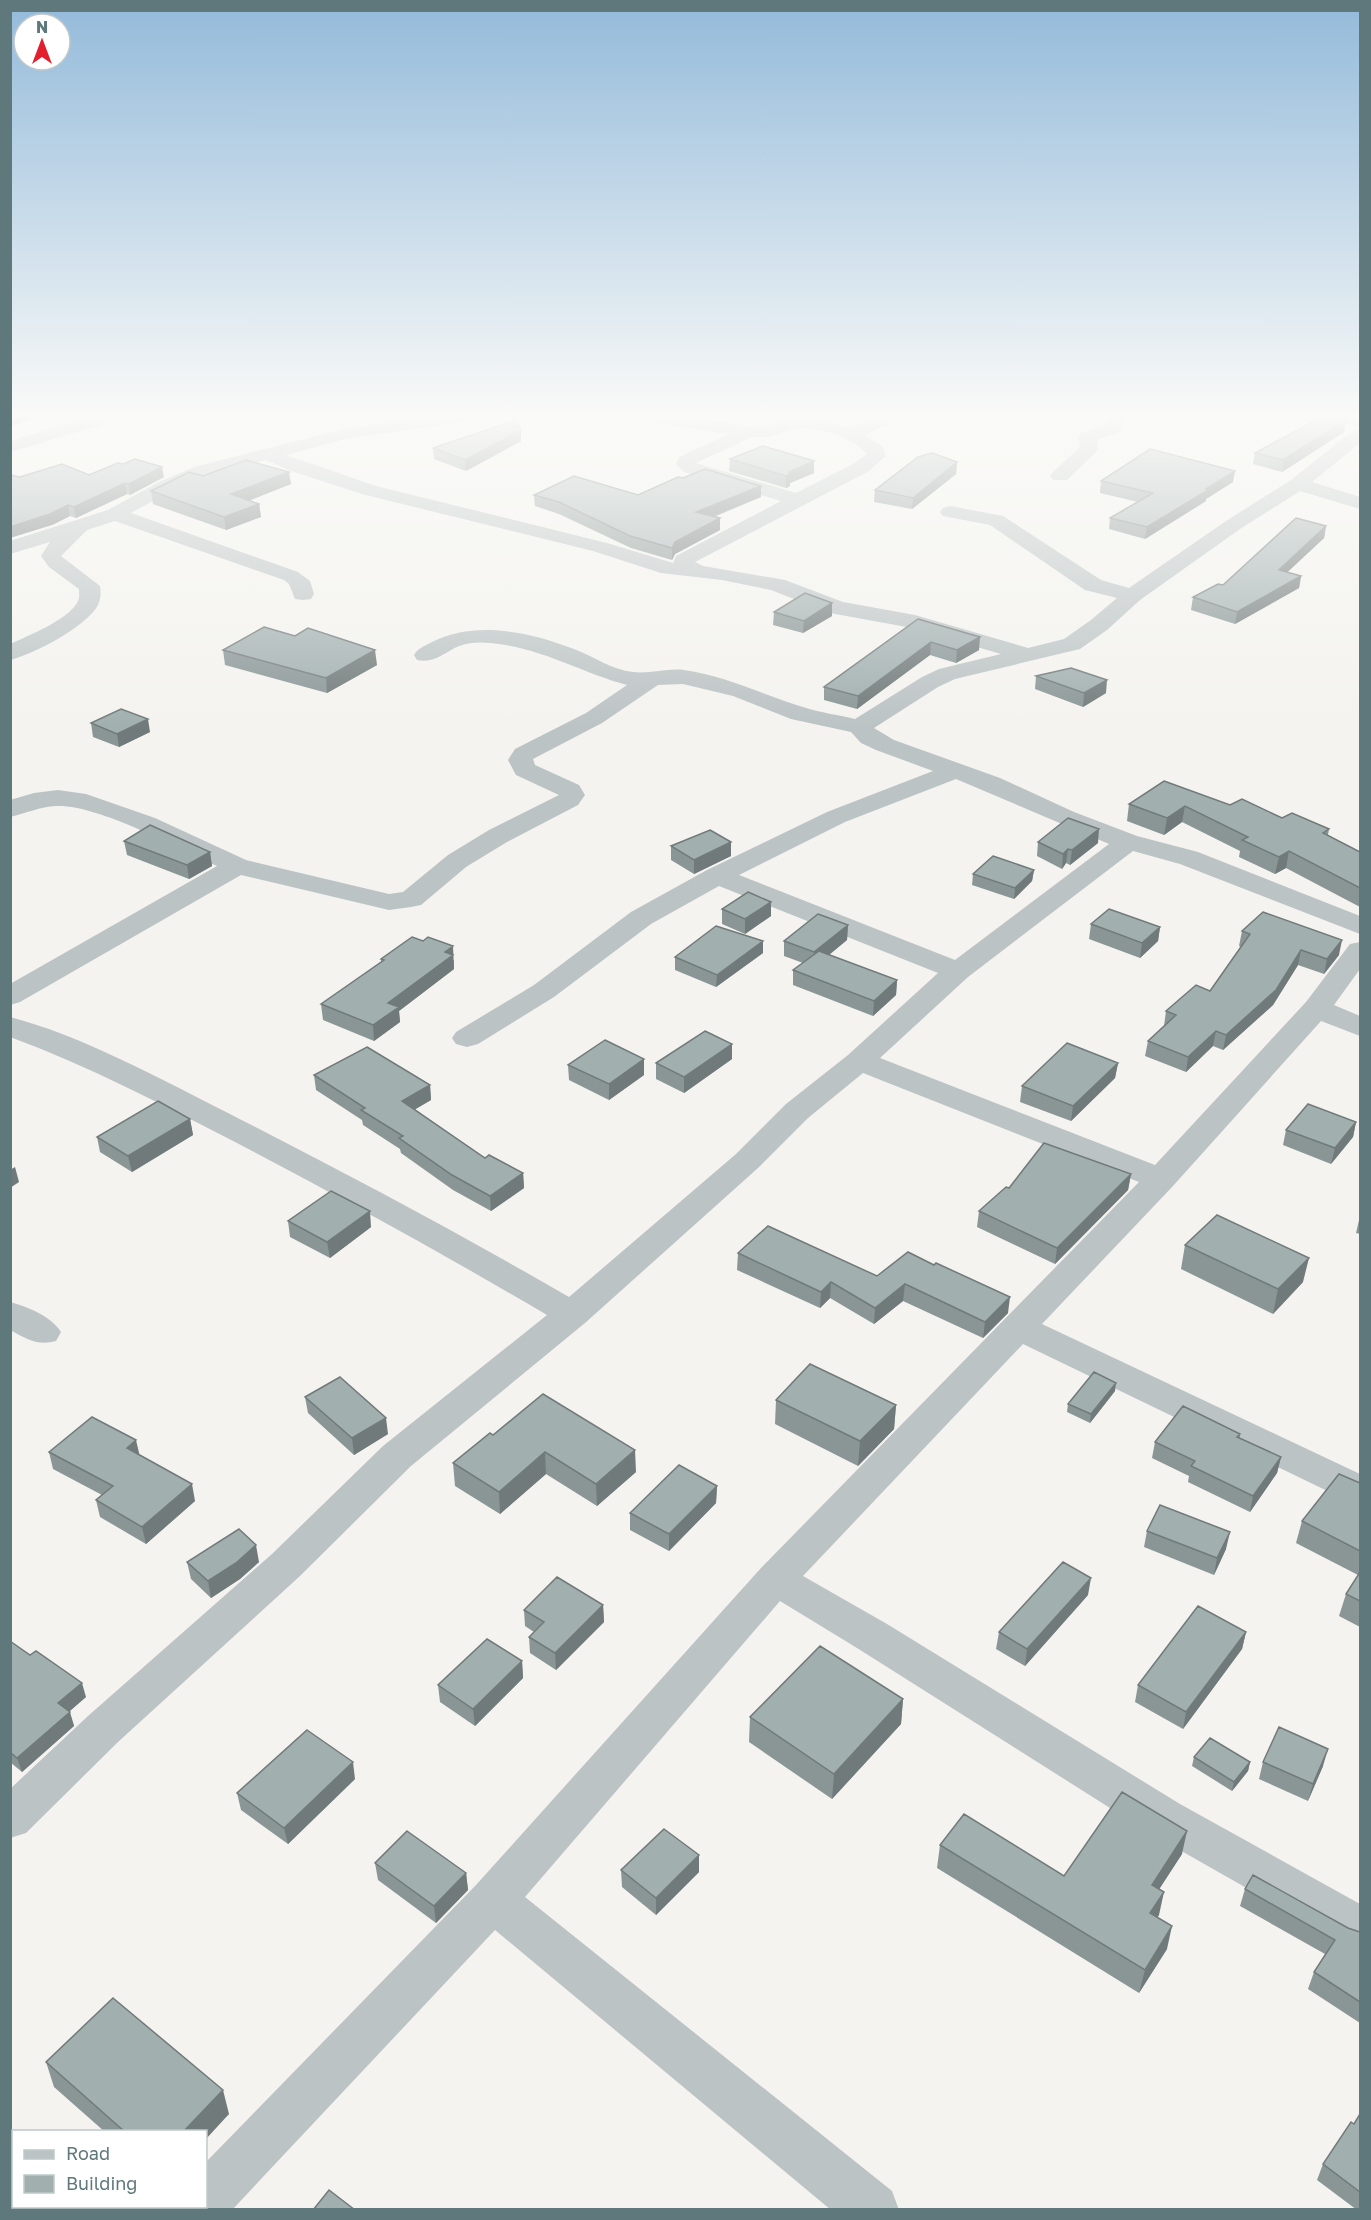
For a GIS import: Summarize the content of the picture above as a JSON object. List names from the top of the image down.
{
  "legend": ["Road", "Building"],
  "north": "top"
}
